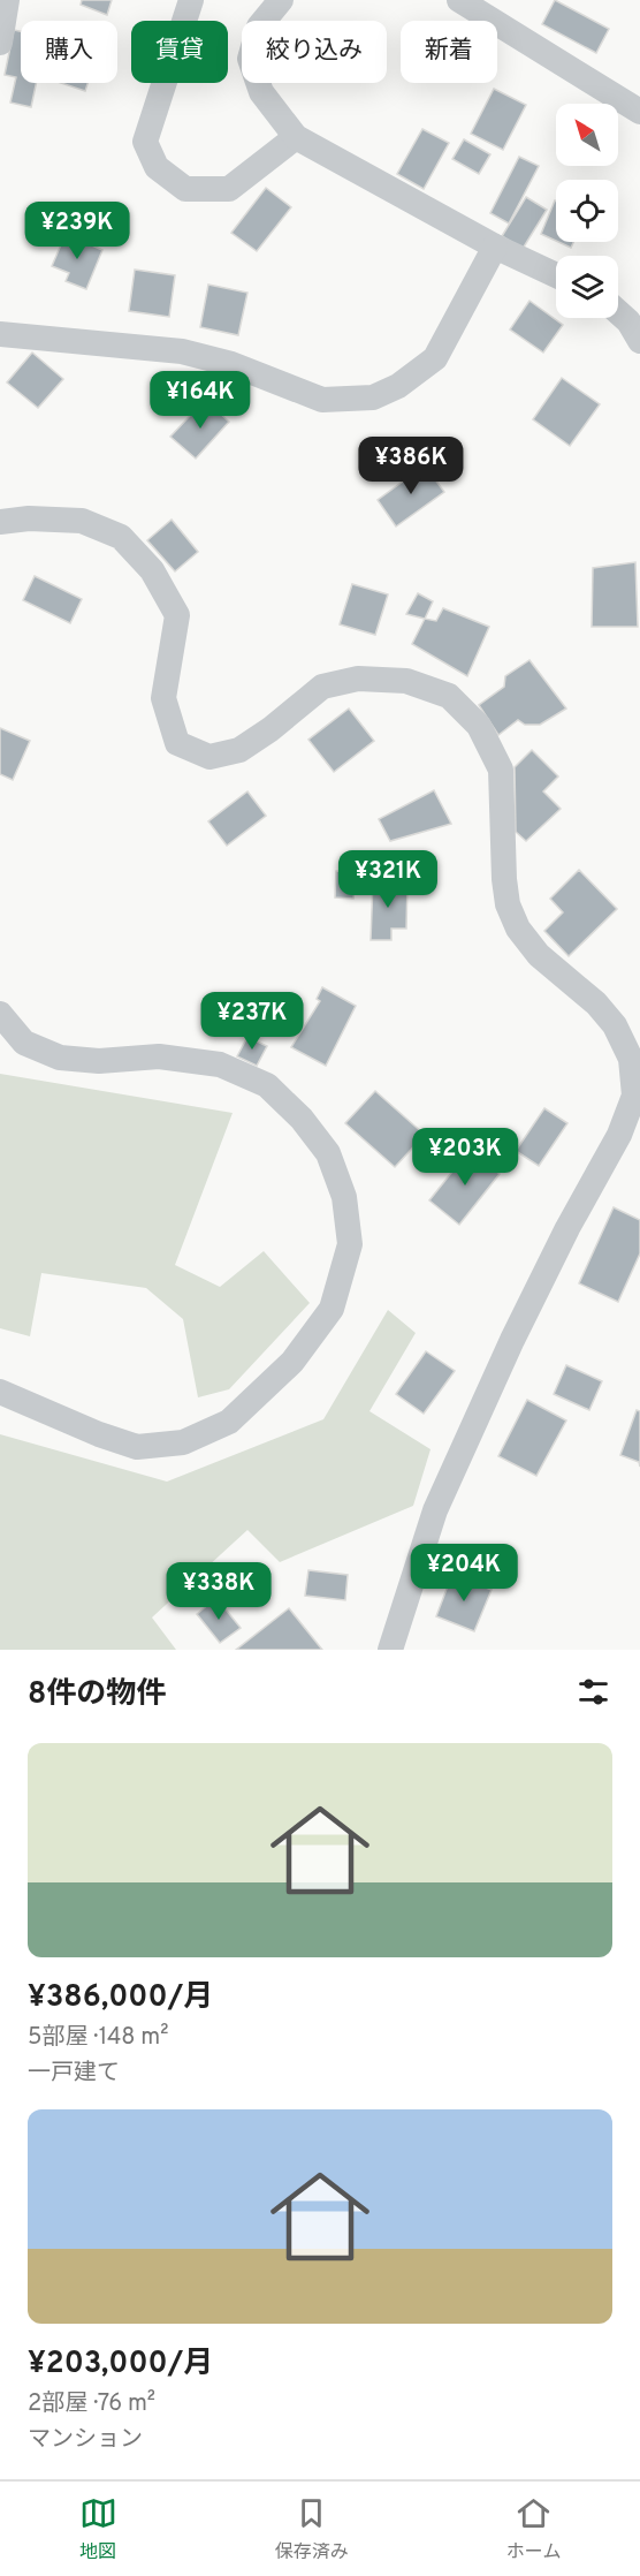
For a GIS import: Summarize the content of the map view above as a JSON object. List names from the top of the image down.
{
  "north": "top left",
  "page": {
    "chip": [
      "購入",
      "賃貸",
      "絞り込み",
      "新着"
    ],
    "price": [
      "¥239K",
      "¥164K",
      "¥386K",
      "¥321K",
      "¥237K",
      "¥203K",
      "¥204K",
      "¥338K"
    ],
    "heading": "8件の物件",
    "list": [
      {
        "name": "¥386,000/月",
        "note": "5部屋 · 148 m² · 一戸建て"
      },
      {
        "name": "¥203,000/月",
        "note": "2部屋 · 76 m² · マンション"
      }
    ],
    "tabs": ["地図", "保存済み", "ホーム"]
  }
}
